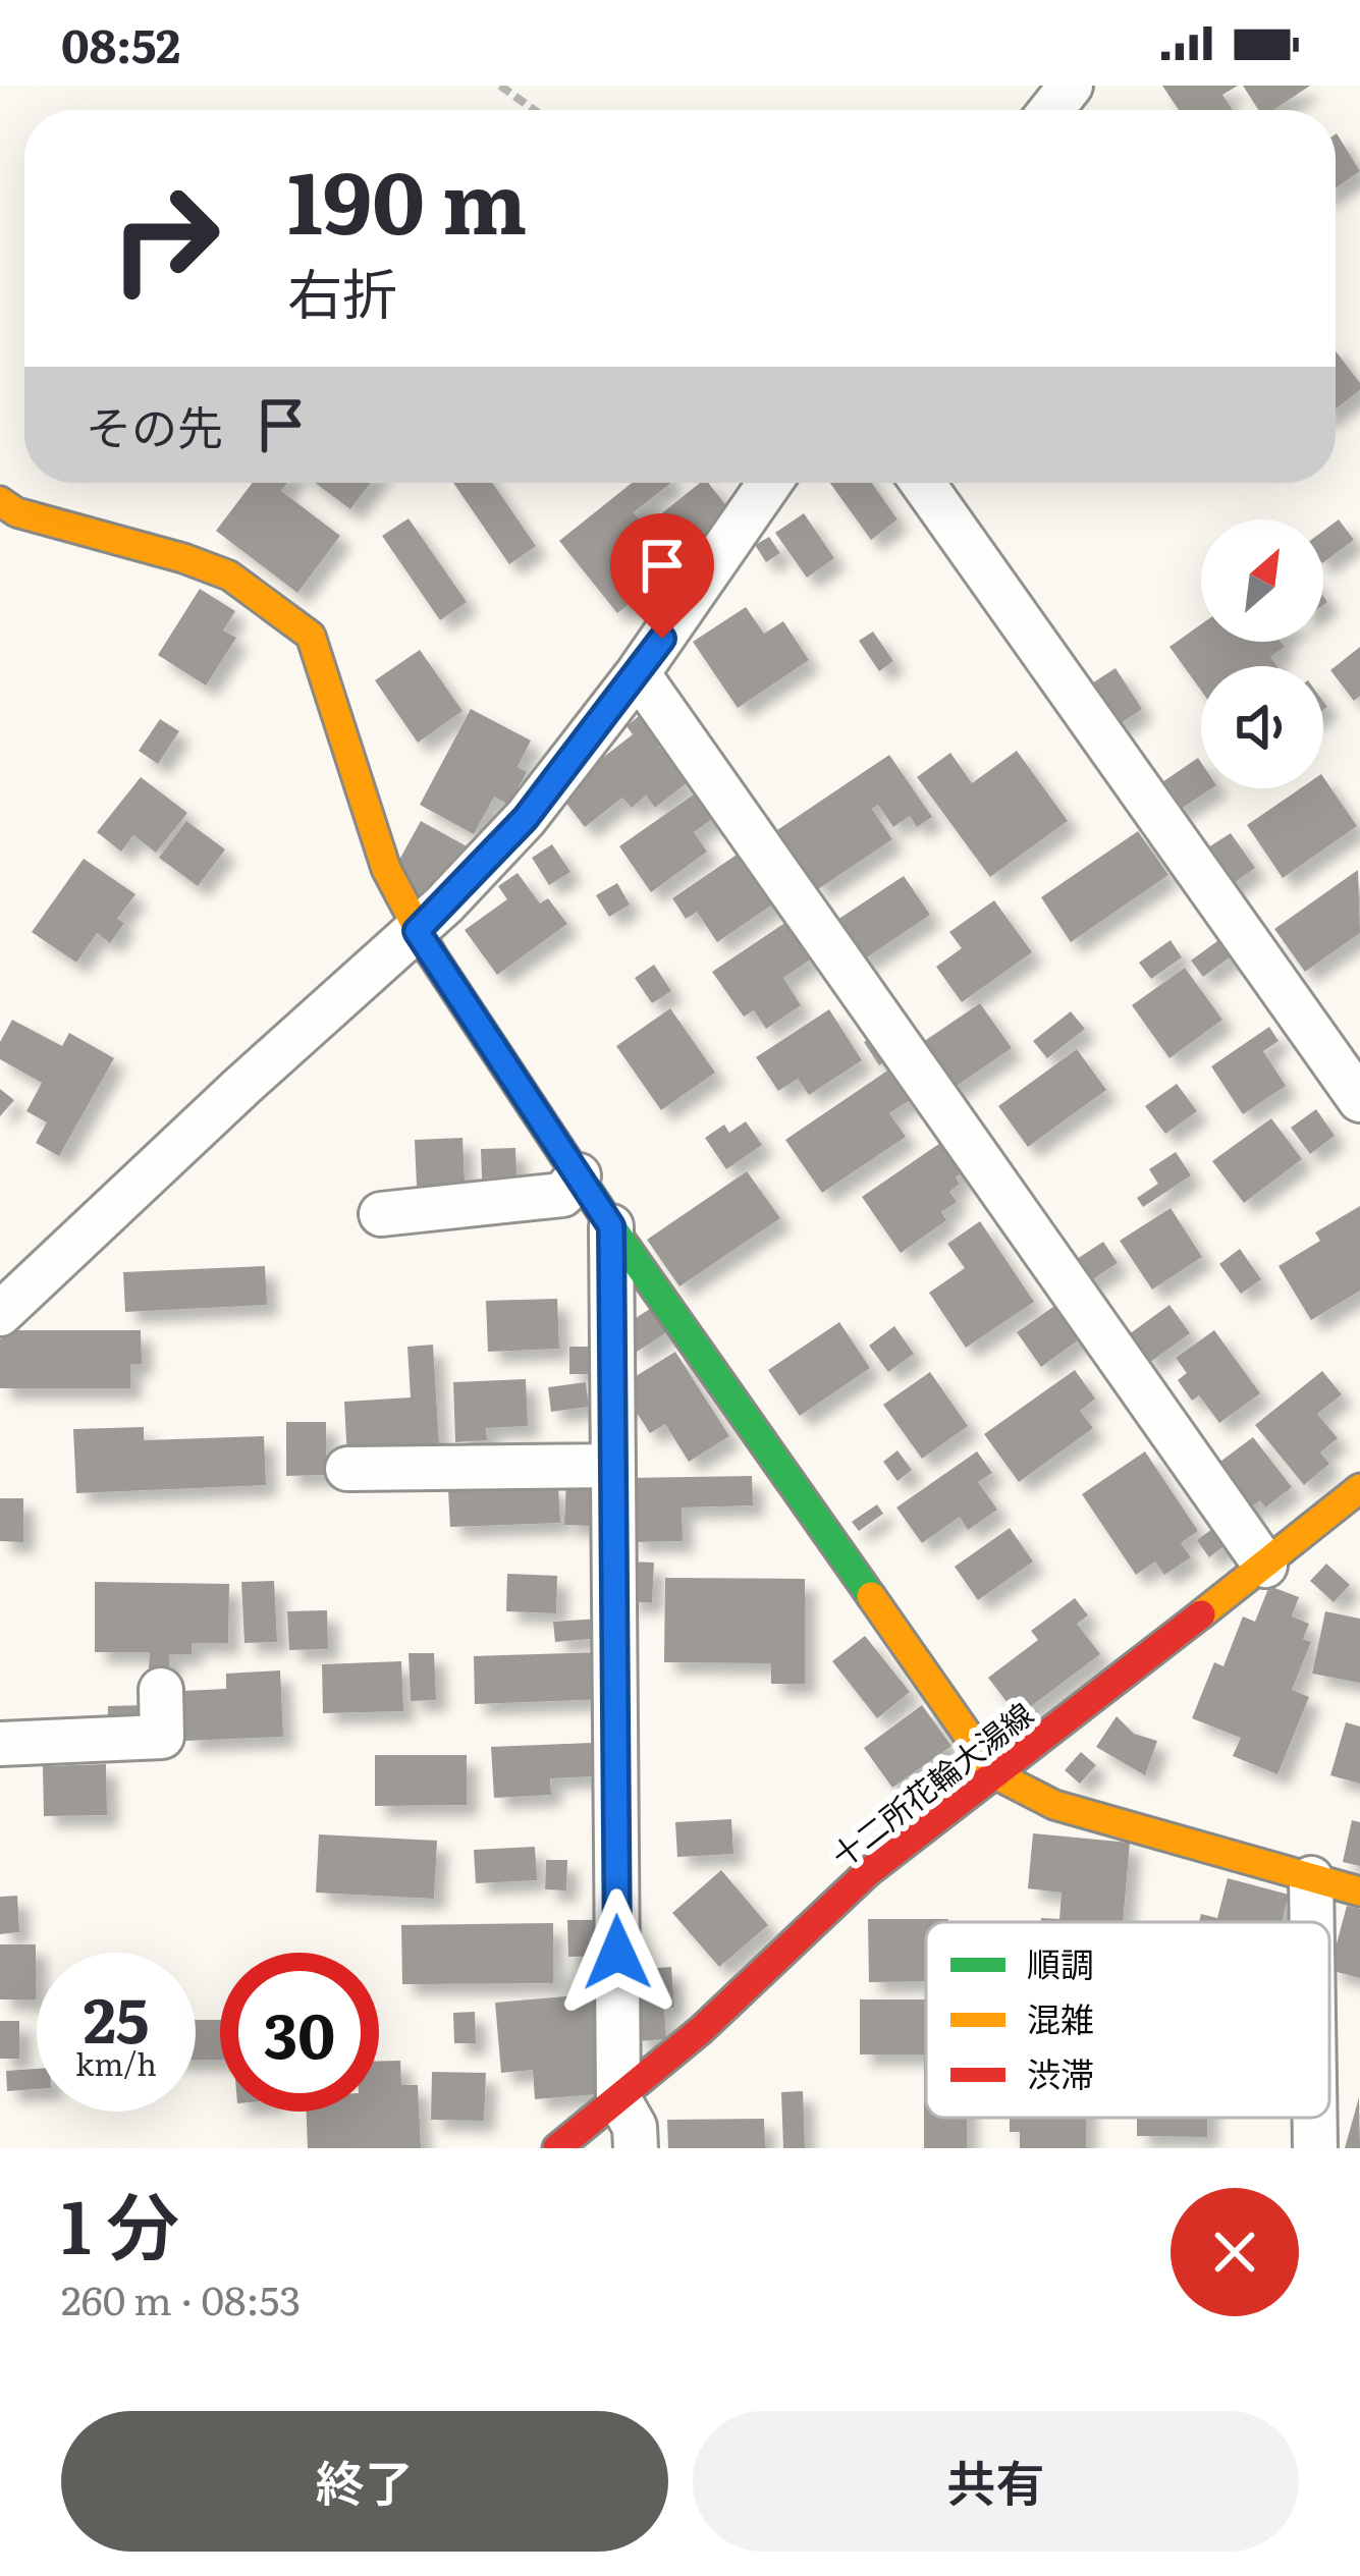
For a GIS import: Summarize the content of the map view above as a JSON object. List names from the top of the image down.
{
  "streets": {
    "street": ["十二所花輪大湯線"]
  },
  "legend": ["順調", "混雑", "渋滞"],
  "north": "top right",
  "page": {
    "status": "08:52",
    "turn": ["190 m", "右折"],
    "then": "その先",
    "speed": "25 km/h",
    "limit": "30",
    "heading": ["1 分", "260 m · 08:53"],
    "buttons": ["終了", "共有"]
  }
}
